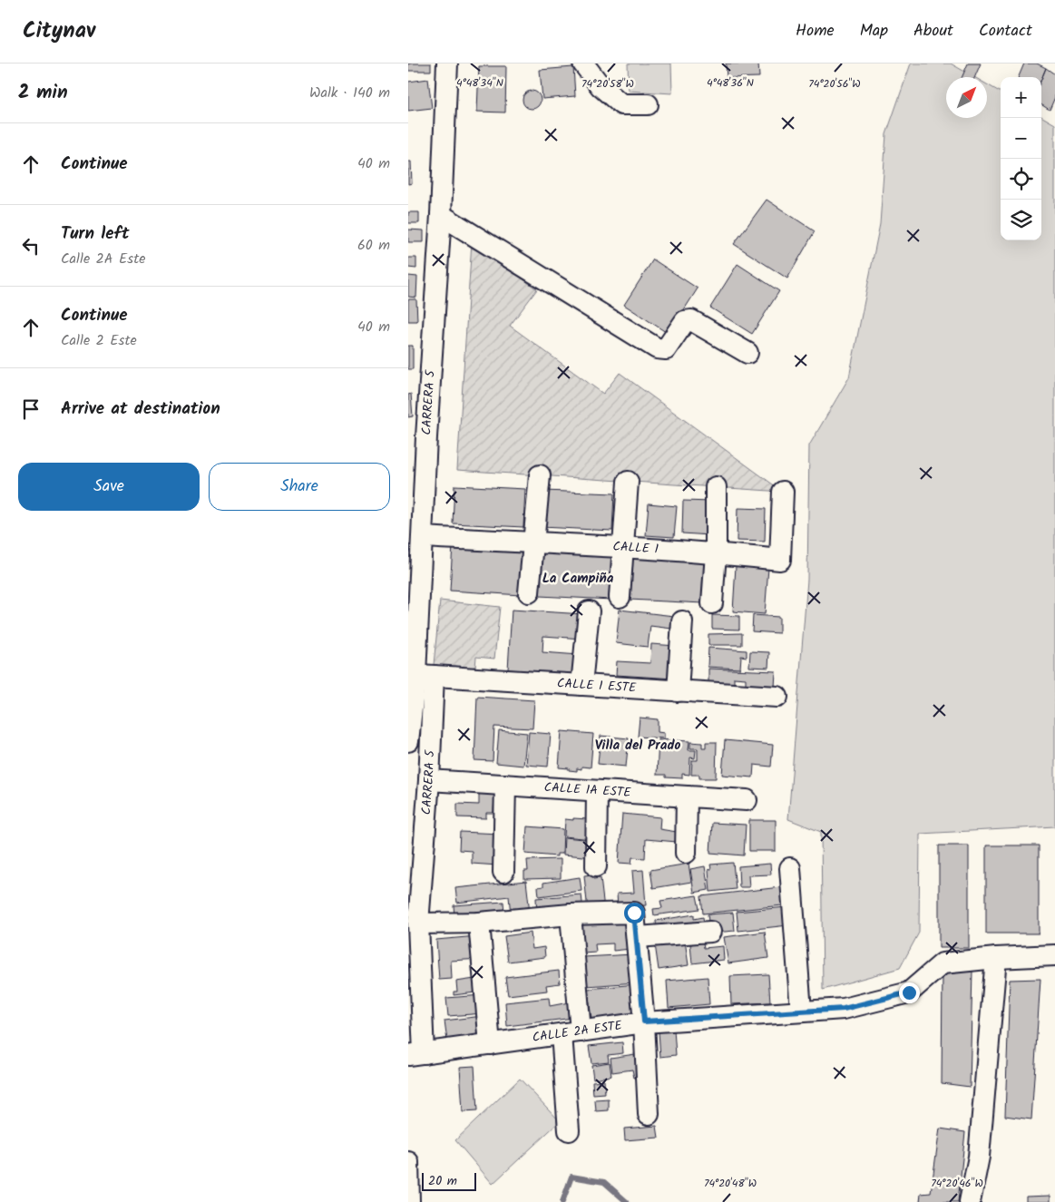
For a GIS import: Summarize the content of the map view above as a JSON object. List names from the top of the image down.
{
  "streets": {
    "street": [
      "CARRERA 5",
      "CALLE 1",
      "CALLE 1 ESTE",
      "CALLE 1A ESTE",
      "CALLE 2A ESTE"
    ]
  },
  "crossings": [
    ["CARRERA 5", "CALLE 1"],
    ["CARRERA 5", "CALLE 1 ESTE"],
    ["CARRERA 5", "CALLE 1A ESTE"],
    ["CARRERA 5", "CALLE 2A ESTE"]
  ],
  "districts": ["La Campiña", "Villa del Prado"],
  "scale_bar": "20 m",
  "north": "top right",
  "page": {
    "header": "Citynav",
    "nav": [
      "Home",
      "Map",
      "About",
      "Contact"
    ],
    "heading": ["2 min", "Walk · 140 m"],
    "map_buttons": ["+", "−"],
    "list": [
      ["Continue", "40 m"],
      ["Turn left", "Calle 2A Este", "60 m"],
      ["Continue", "Calle 2 Este", "40 m"],
      "Arrive at destination"
    ],
    "buttons": ["Save", "Share"],
    "scale": "20 m"
  },
  "coordinates": [
    "4°48'36\"N",
    "4°48'34\"N",
    "74°20'58\"W",
    "74°20'56\"W",
    "74°20'48\"W",
    "74°20'46\"W"
  ]
}
